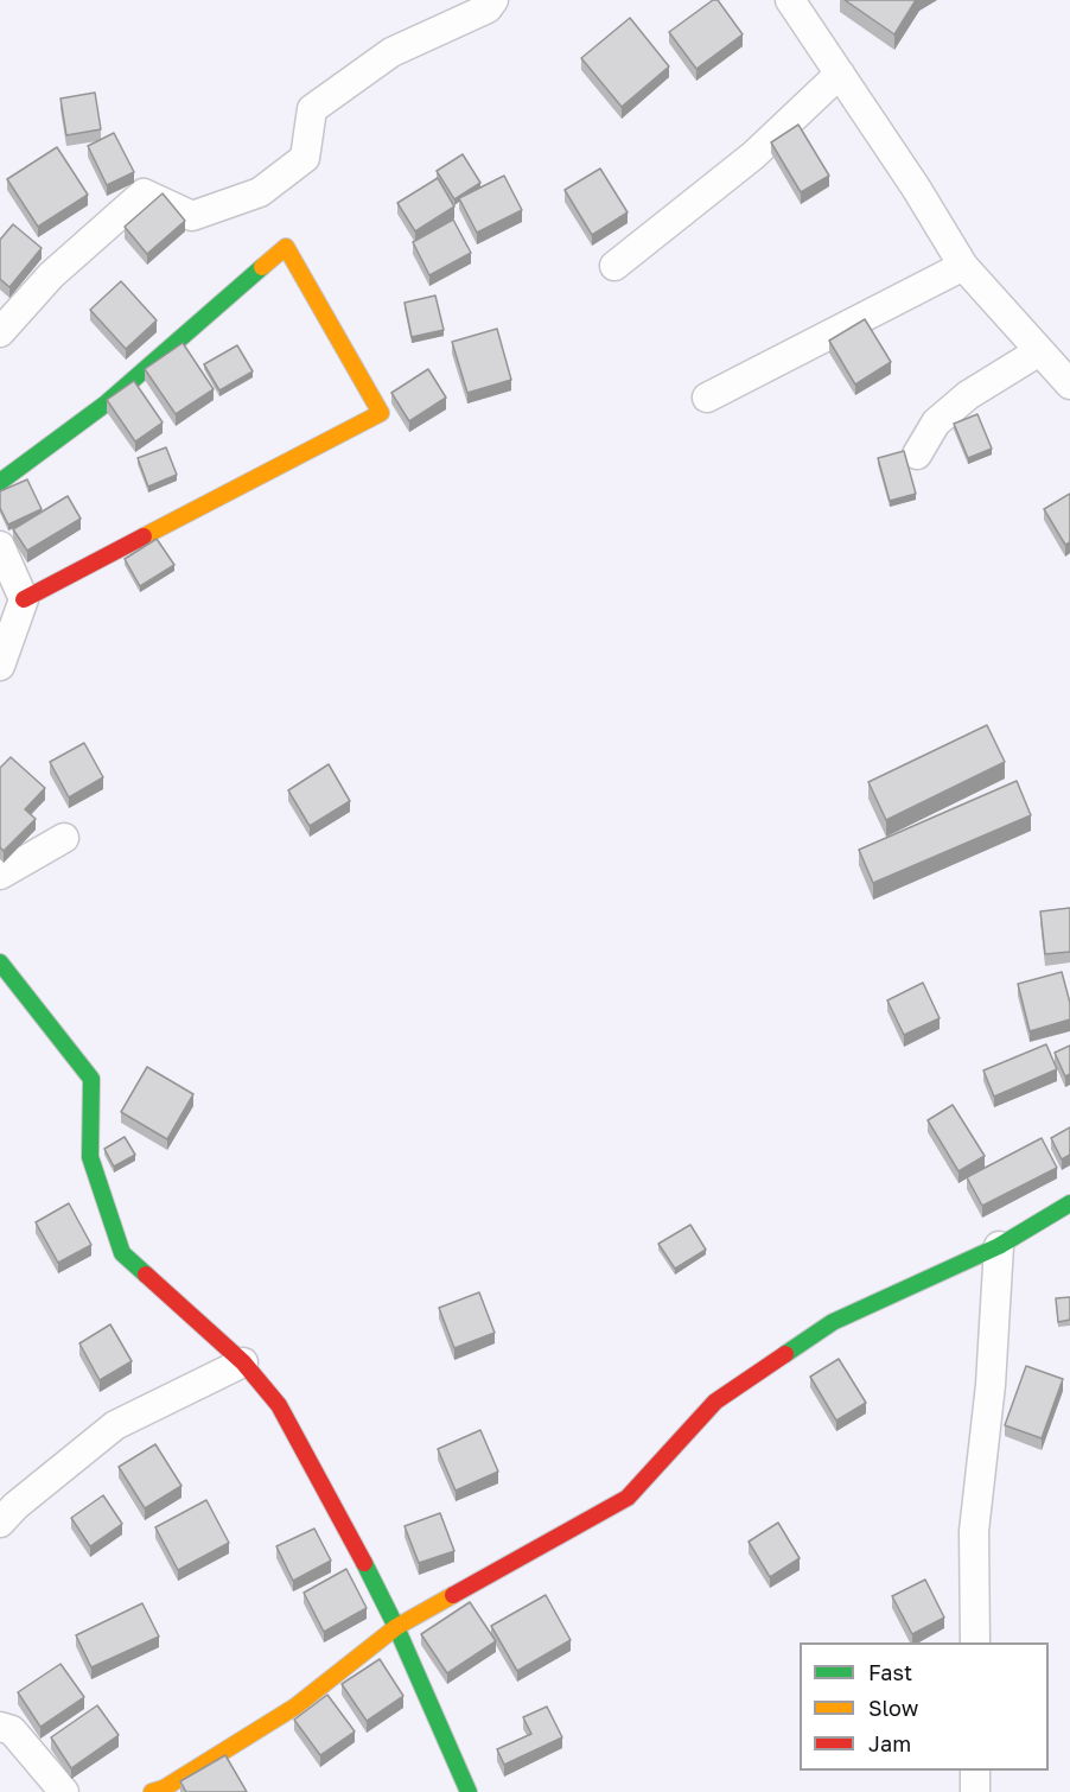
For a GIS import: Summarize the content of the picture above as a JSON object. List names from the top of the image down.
{
  "legend": ["Fast", "Slow", "Jam"]
}
